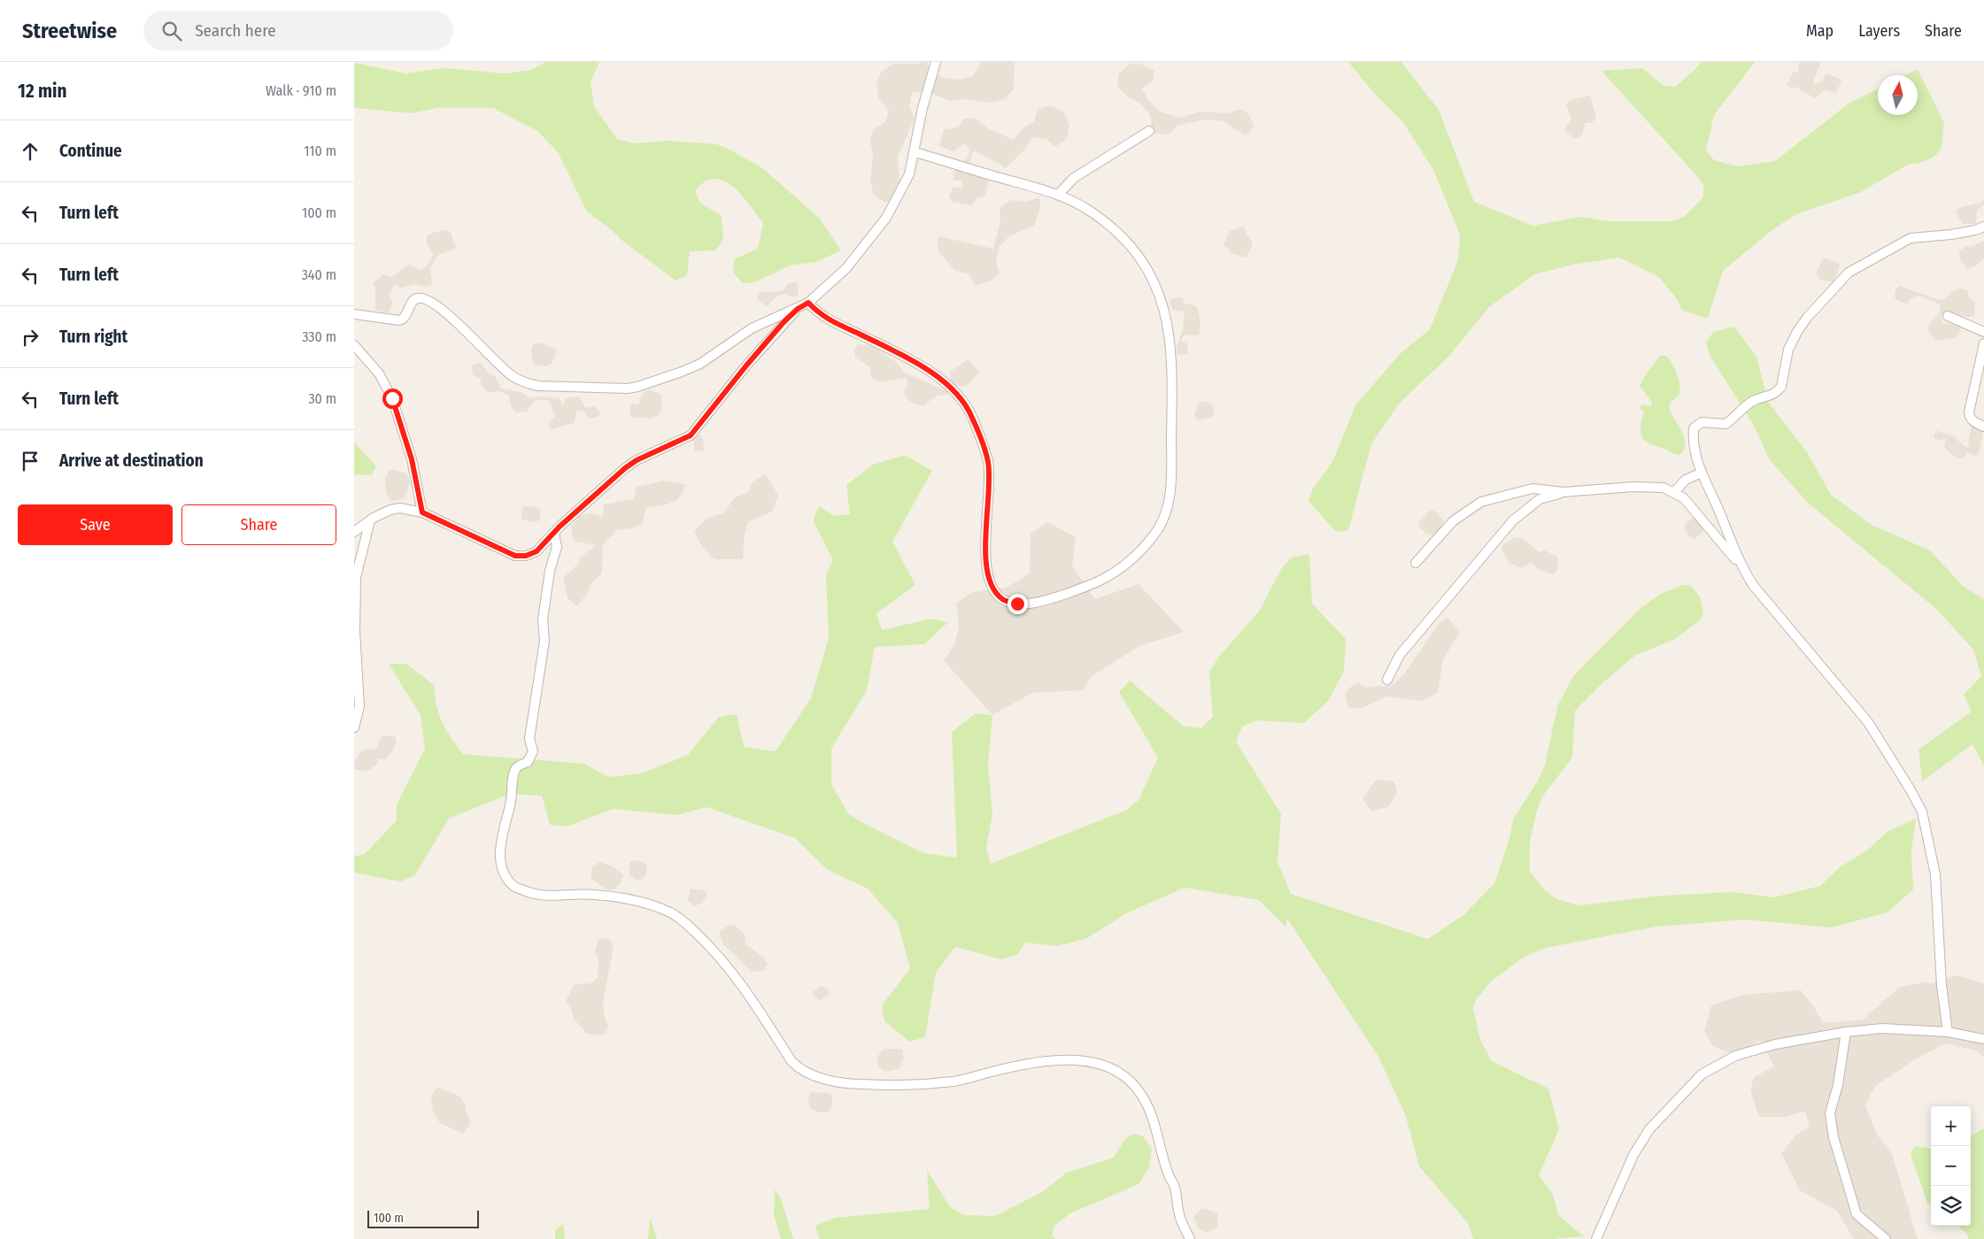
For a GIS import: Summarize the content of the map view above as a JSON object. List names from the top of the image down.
{
  "scale_bar": "100 m",
  "north": "top",
  "page": {
    "header": "Streetwise",
    "search": "Search here",
    "nav": ["Map", "Layers", "Share"],
    "heading": ["12 min", "Walk · 910 m"],
    "list": [
      ["Continue", "110 m"],
      ["Turn left", "100 m"],
      ["Turn left", "340 m"],
      ["Turn right", "330 m"],
      ["Turn left", "30 m"],
      "Arrive at destination"
    ],
    "buttons": ["Save", "Share"],
    "map_buttons": ["+", "−"],
    "scale": "100 m"
  }
}
